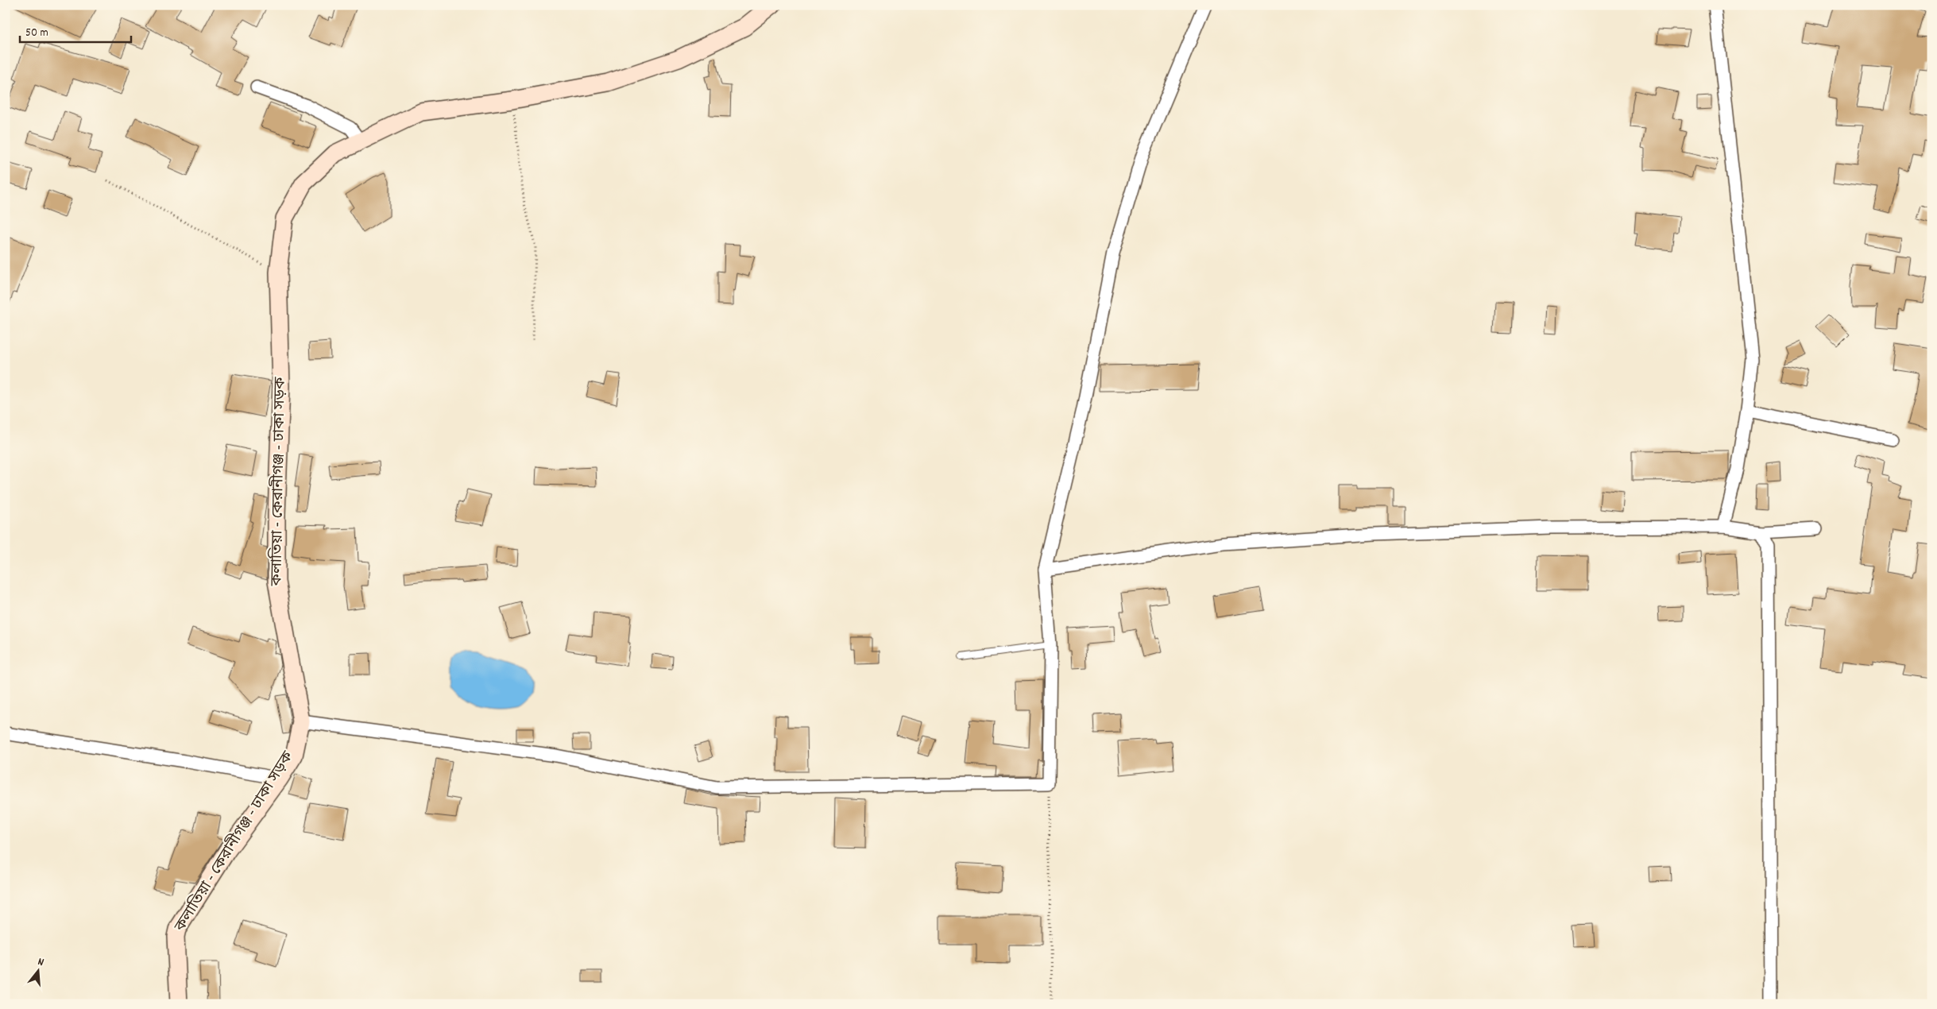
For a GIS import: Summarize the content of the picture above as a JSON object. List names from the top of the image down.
{
  "streets": {
    "main road": ["কলাতিয়া - কেরানীগঞ্জ - ঢাকা সড়ক"]
  },
  "scale_bar": "50 m",
  "north": "top"
}
